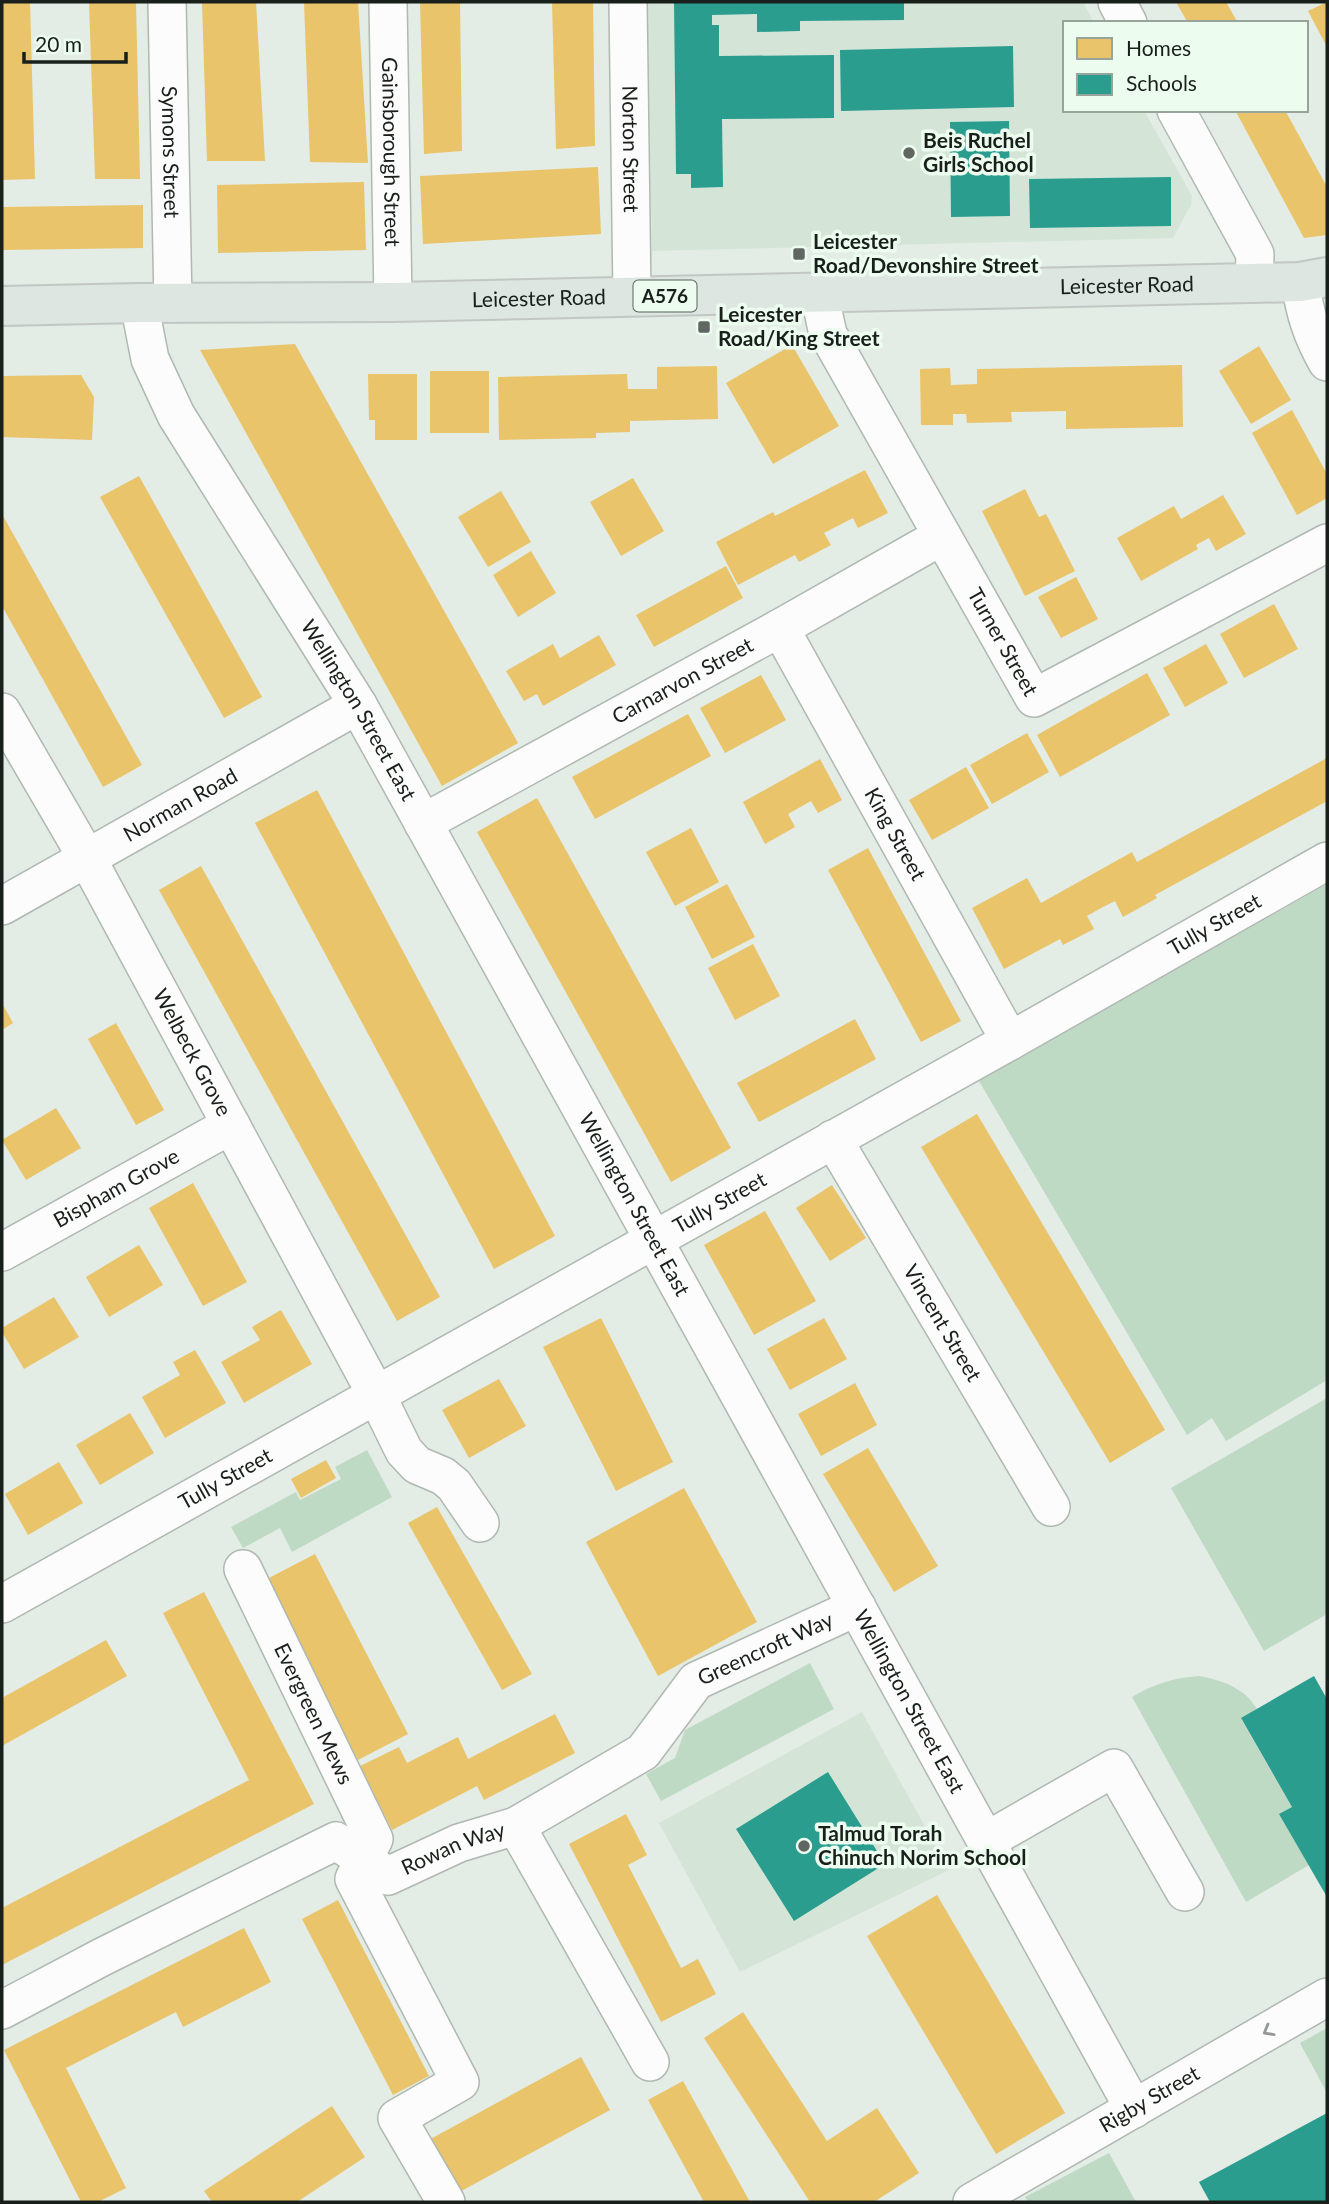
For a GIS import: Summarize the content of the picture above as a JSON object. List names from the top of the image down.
{
  "streets": {
    "main road": ["Leicester Road", "A576"],
    "street": [
      "Norton Street",
      "Symons Street",
      "Gainsborough Street",
      "Turner Street",
      "Carnarvon Street",
      "Wellington Street East",
      "Norman Road",
      "King Street",
      "Tully Street",
      "Welbeck Grove",
      "Bispham Grove",
      "Vincent Street",
      "Greencroft Way",
      "Evergreen Mews",
      "Rowan Way",
      "Rigby Street"
    ]
  },
  "crossings": [
    ["Norton Street", "Leicester Road"],
    ["Symons Street", "Leicester Road"],
    ["Symons Street", "Wellington Street East"],
    ["Gainsborough Street", "Leicester Road"],
    ["Leicester Road", "Turner Street"],
    ["Leicester Road", "Wellington Street East"],
    ["Turner Street", "Carnarvon Street"],
    ["Carnarvon Street", "Wellington Street East"],
    ["Carnarvon Street", "King Street"],
    ["Wellington Street East", "Norman Road"],
    ["Wellington Street East", "Tully Street"],
    ["Wellington Street East", "Greencroft Way"],
    ["Wellington Street East", "Rigby Street"],
    ["Norman Road", "Welbeck Grove"],
    ["King Street", "Tully Street"],
    ["Tully Street", "Welbeck Grove"],
    ["Tully Street", "Vincent Street"],
    ["Welbeck Grove", "Bispham Grove"],
    ["Greencroft Way", "Rowan Way"],
    ["Evergreen Mews", "Rowan Way"]
  ],
  "one_way": ["Rigby Street"],
  "places": {
    "other": ["Beis Ruchel Girls School", "Talmud Torah Chinuch Norim School"],
    "transit": ["Leicester Road/Devonshire Street", "Leicester Road/King Street"]
  },
  "legend": ["Homes", "Schools"],
  "scale_bar": "20 m"
}
